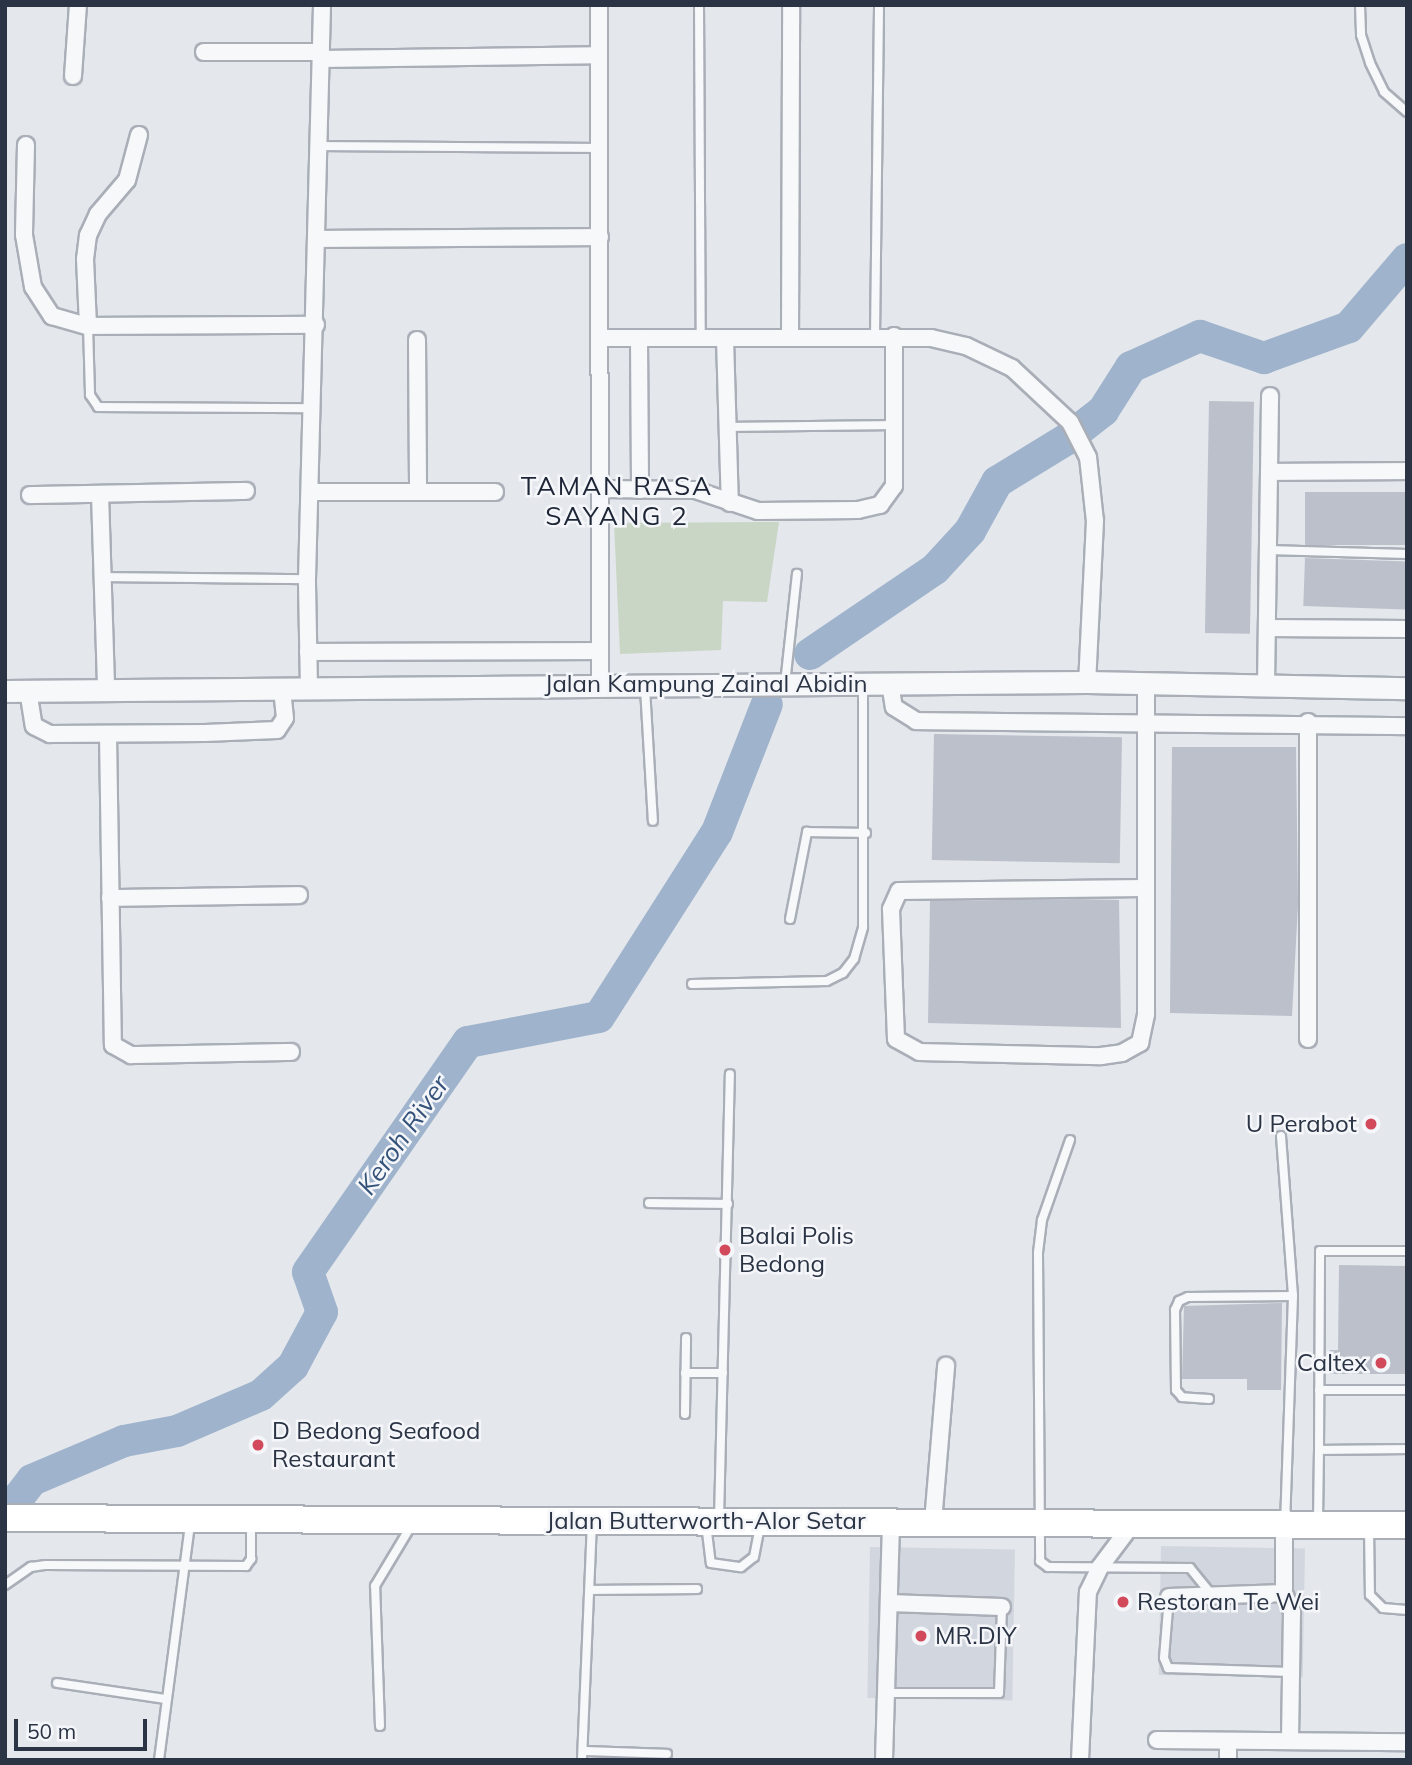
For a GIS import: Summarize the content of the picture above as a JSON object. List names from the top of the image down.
{
  "streets": {
    "main road": ["Jalan Butterworth-Alor Setar"],
    "street": ["Jalan Kampung Zainal Abidin"]
  },
  "districts": ["TAMAN RASA SAYANG 2"],
  "water": ["Keroh River"],
  "places": [
    "U Perabot",
    "Balai Polis Bedong",
    "Caltex",
    "D Bedong Seafood Restaurant",
    "Restoran Te Wei",
    "MR.DIY"
  ],
  "scale_bar": "50 m"
}
